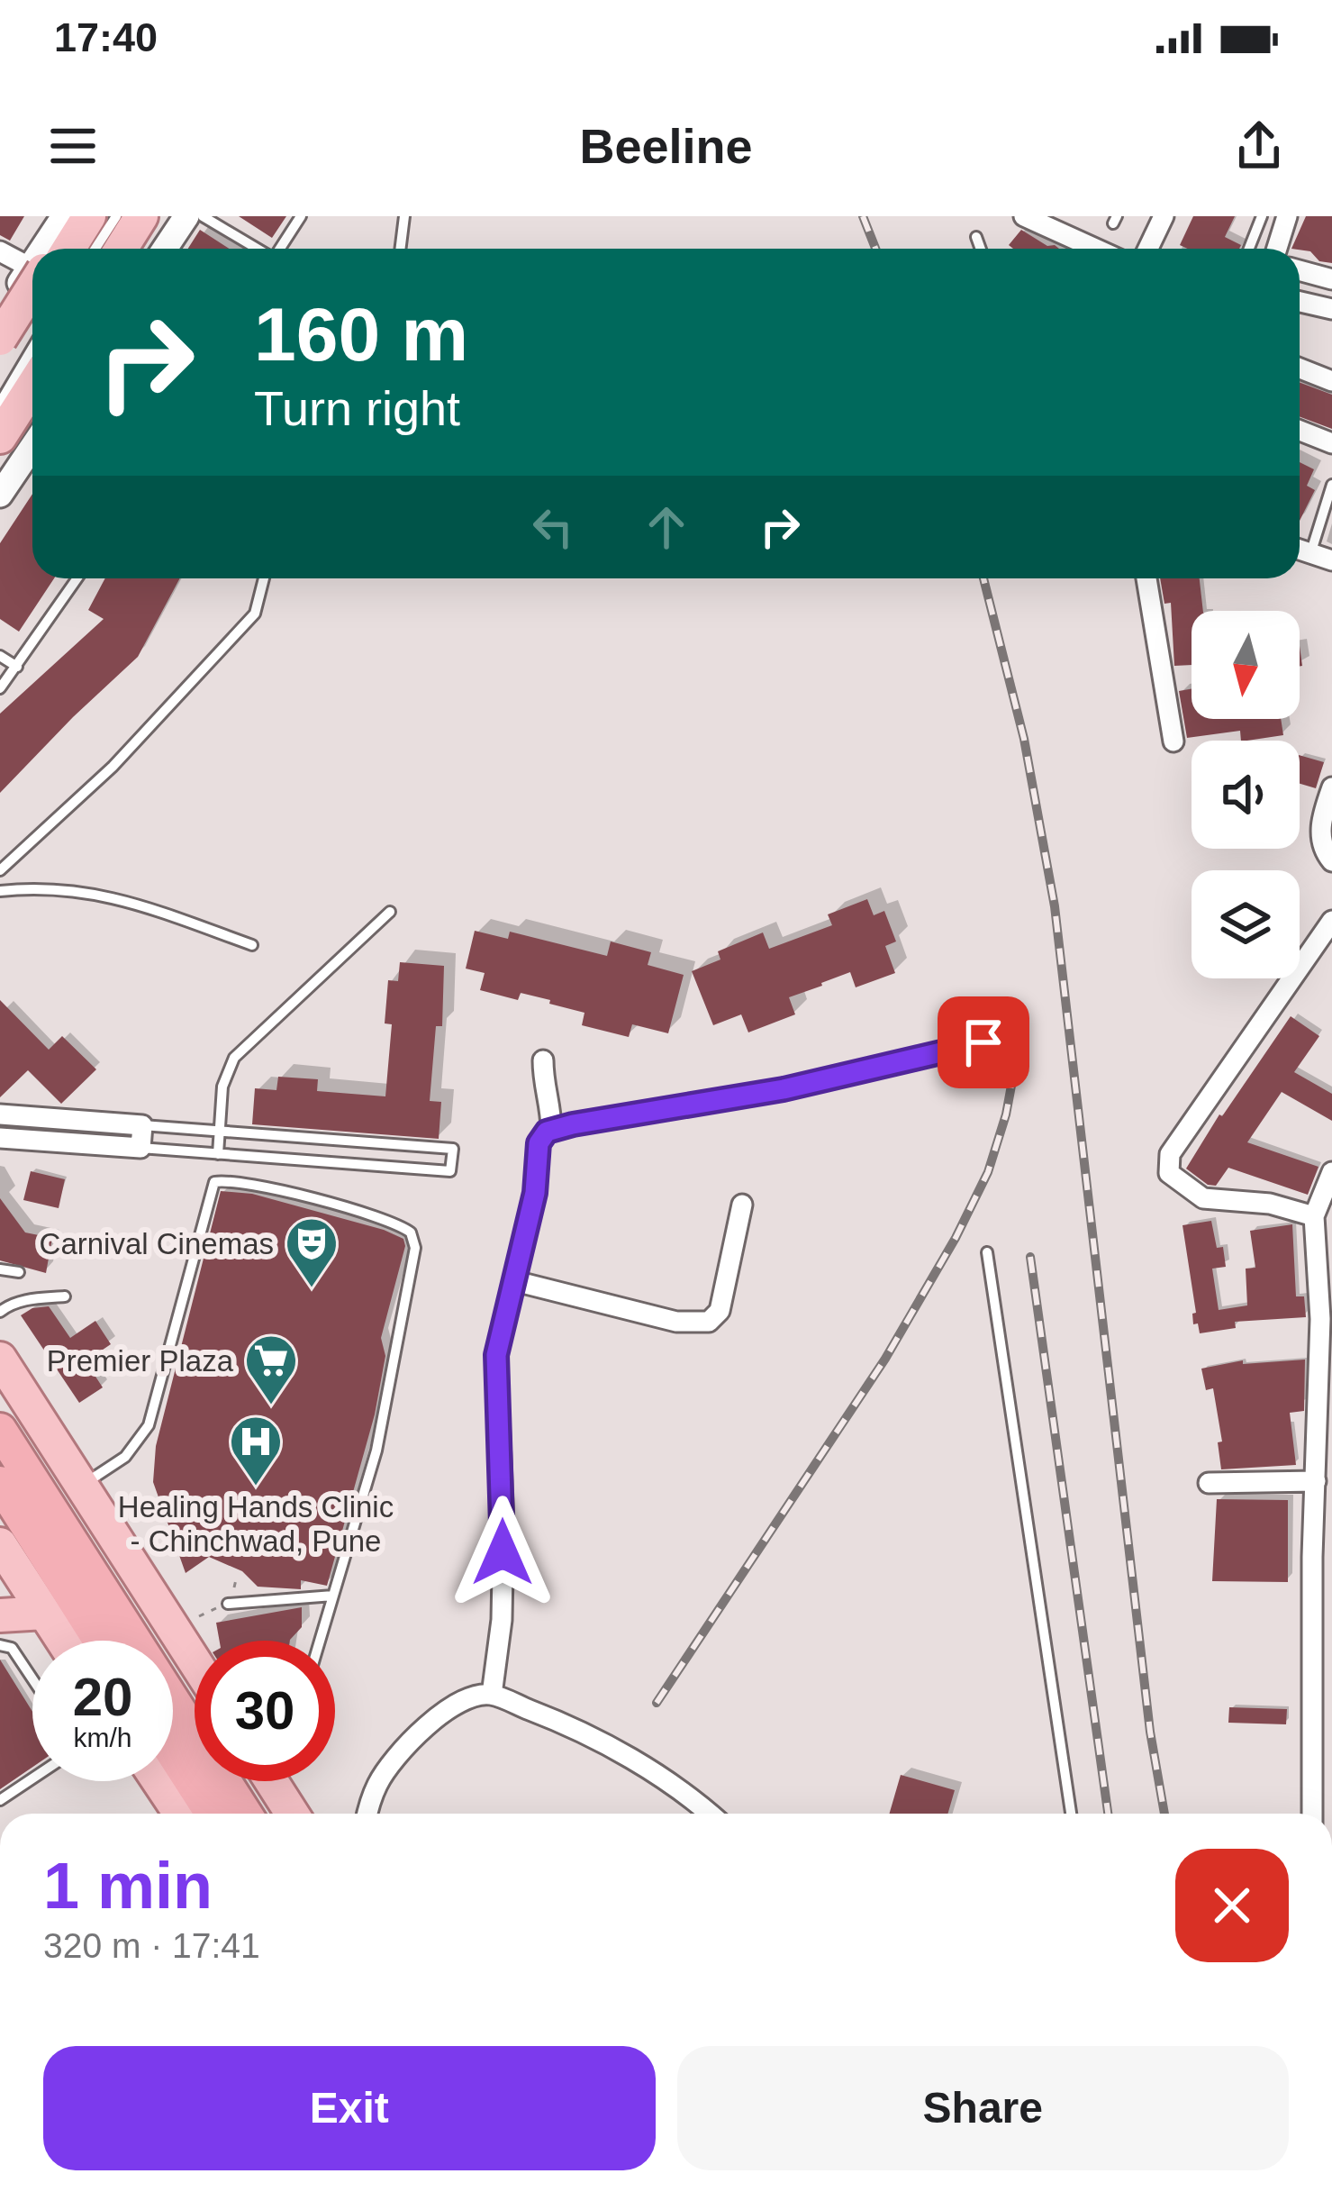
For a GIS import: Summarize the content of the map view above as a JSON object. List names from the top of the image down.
{
  "places": {
    "theatre": ["Carnival Cinemas"],
    "supermarket": ["Premier Plaza"],
    "hospital": ["Healing Hands Clinic - Chinchwad, Pune"]
  },
  "north": "bottom",
  "page": {
    "status": "17:40",
    "header": "Beeline",
    "turn": ["160 m", "Turn right"],
    "speed": "20 km/h",
    "limit": "30",
    "heading": ["1 min", "320 m · 17:41"],
    "buttons": ["Exit", "Share"]
  }
}
